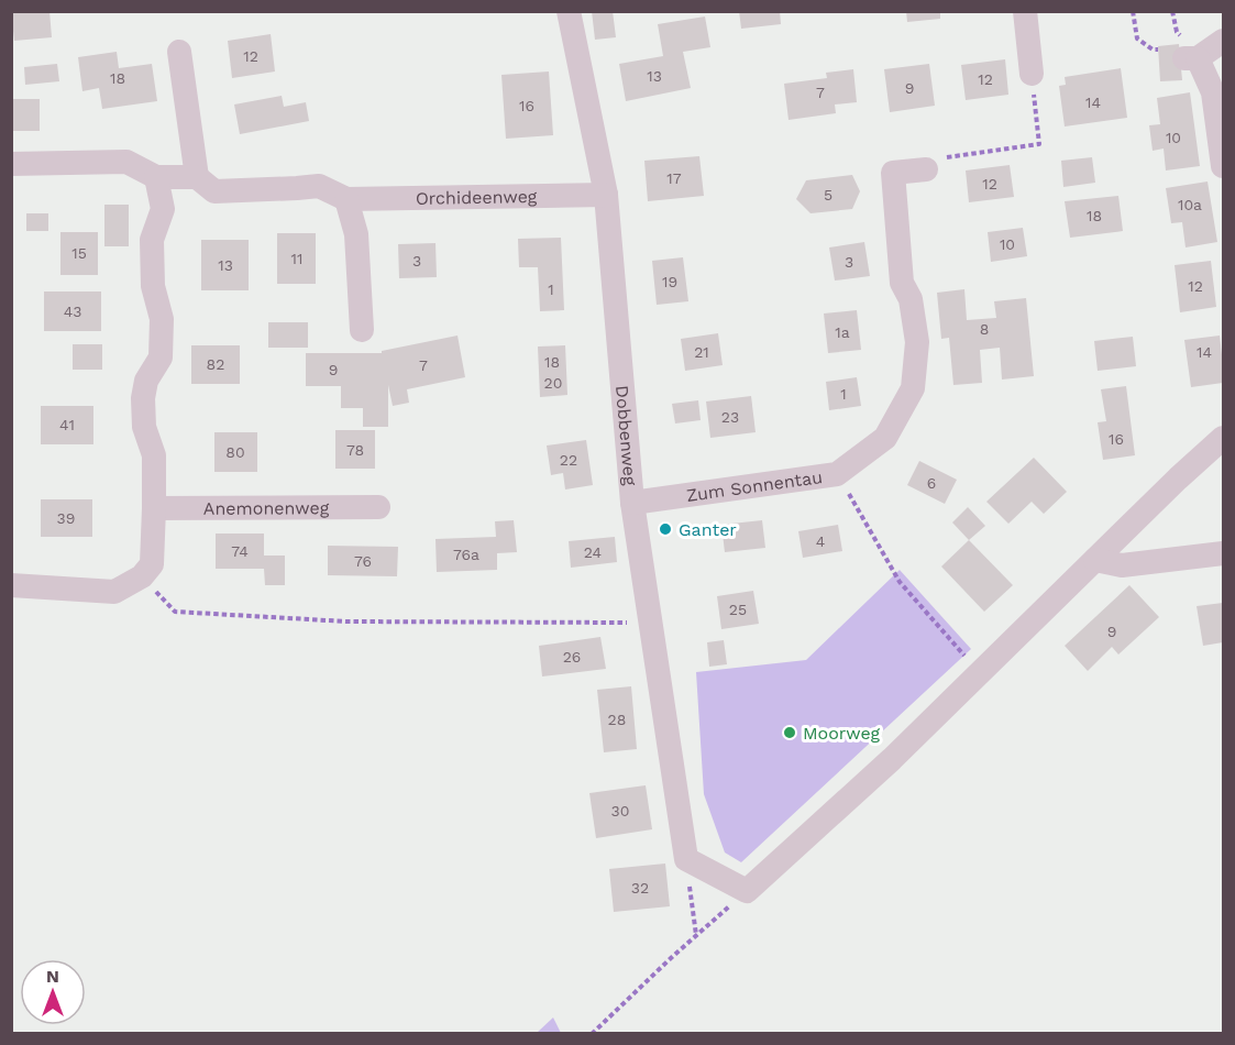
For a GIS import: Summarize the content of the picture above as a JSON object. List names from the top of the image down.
{
  "streets": {
    "street": [
      "Orchideenweg",
      "Dobbenweg",
      "Zum Sonnentau",
      "Anemonenweg"
    ]
  },
  "crossings": [
    ["Orchideenweg", "Dobbenweg"],
    ["Dobbenweg", "Zum Sonnentau"]
  ],
  "places": ["Ganter", "Moorweg"],
  "house_numbers": [
    "12",
    "13",
    "18",
    "12",
    "9",
    "7",
    "14",
    "16",
    "10",
    "17",
    "12",
    "5",
    "10a",
    "18",
    "10",
    "15",
    "11",
    "3",
    "3",
    "13",
    "19",
    "12",
    "1",
    "43",
    "8",
    "1a",
    "21",
    "14",
    "18",
    "82",
    "7",
    "9",
    "20",
    "1",
    "23",
    "41",
    "16",
    "78",
    "80",
    "22",
    "6",
    "39",
    "4",
    "74",
    "24",
    "76a",
    "76",
    "25",
    "9",
    "26",
    "28",
    "30",
    "32"
  ],
  "north": "top"
}
